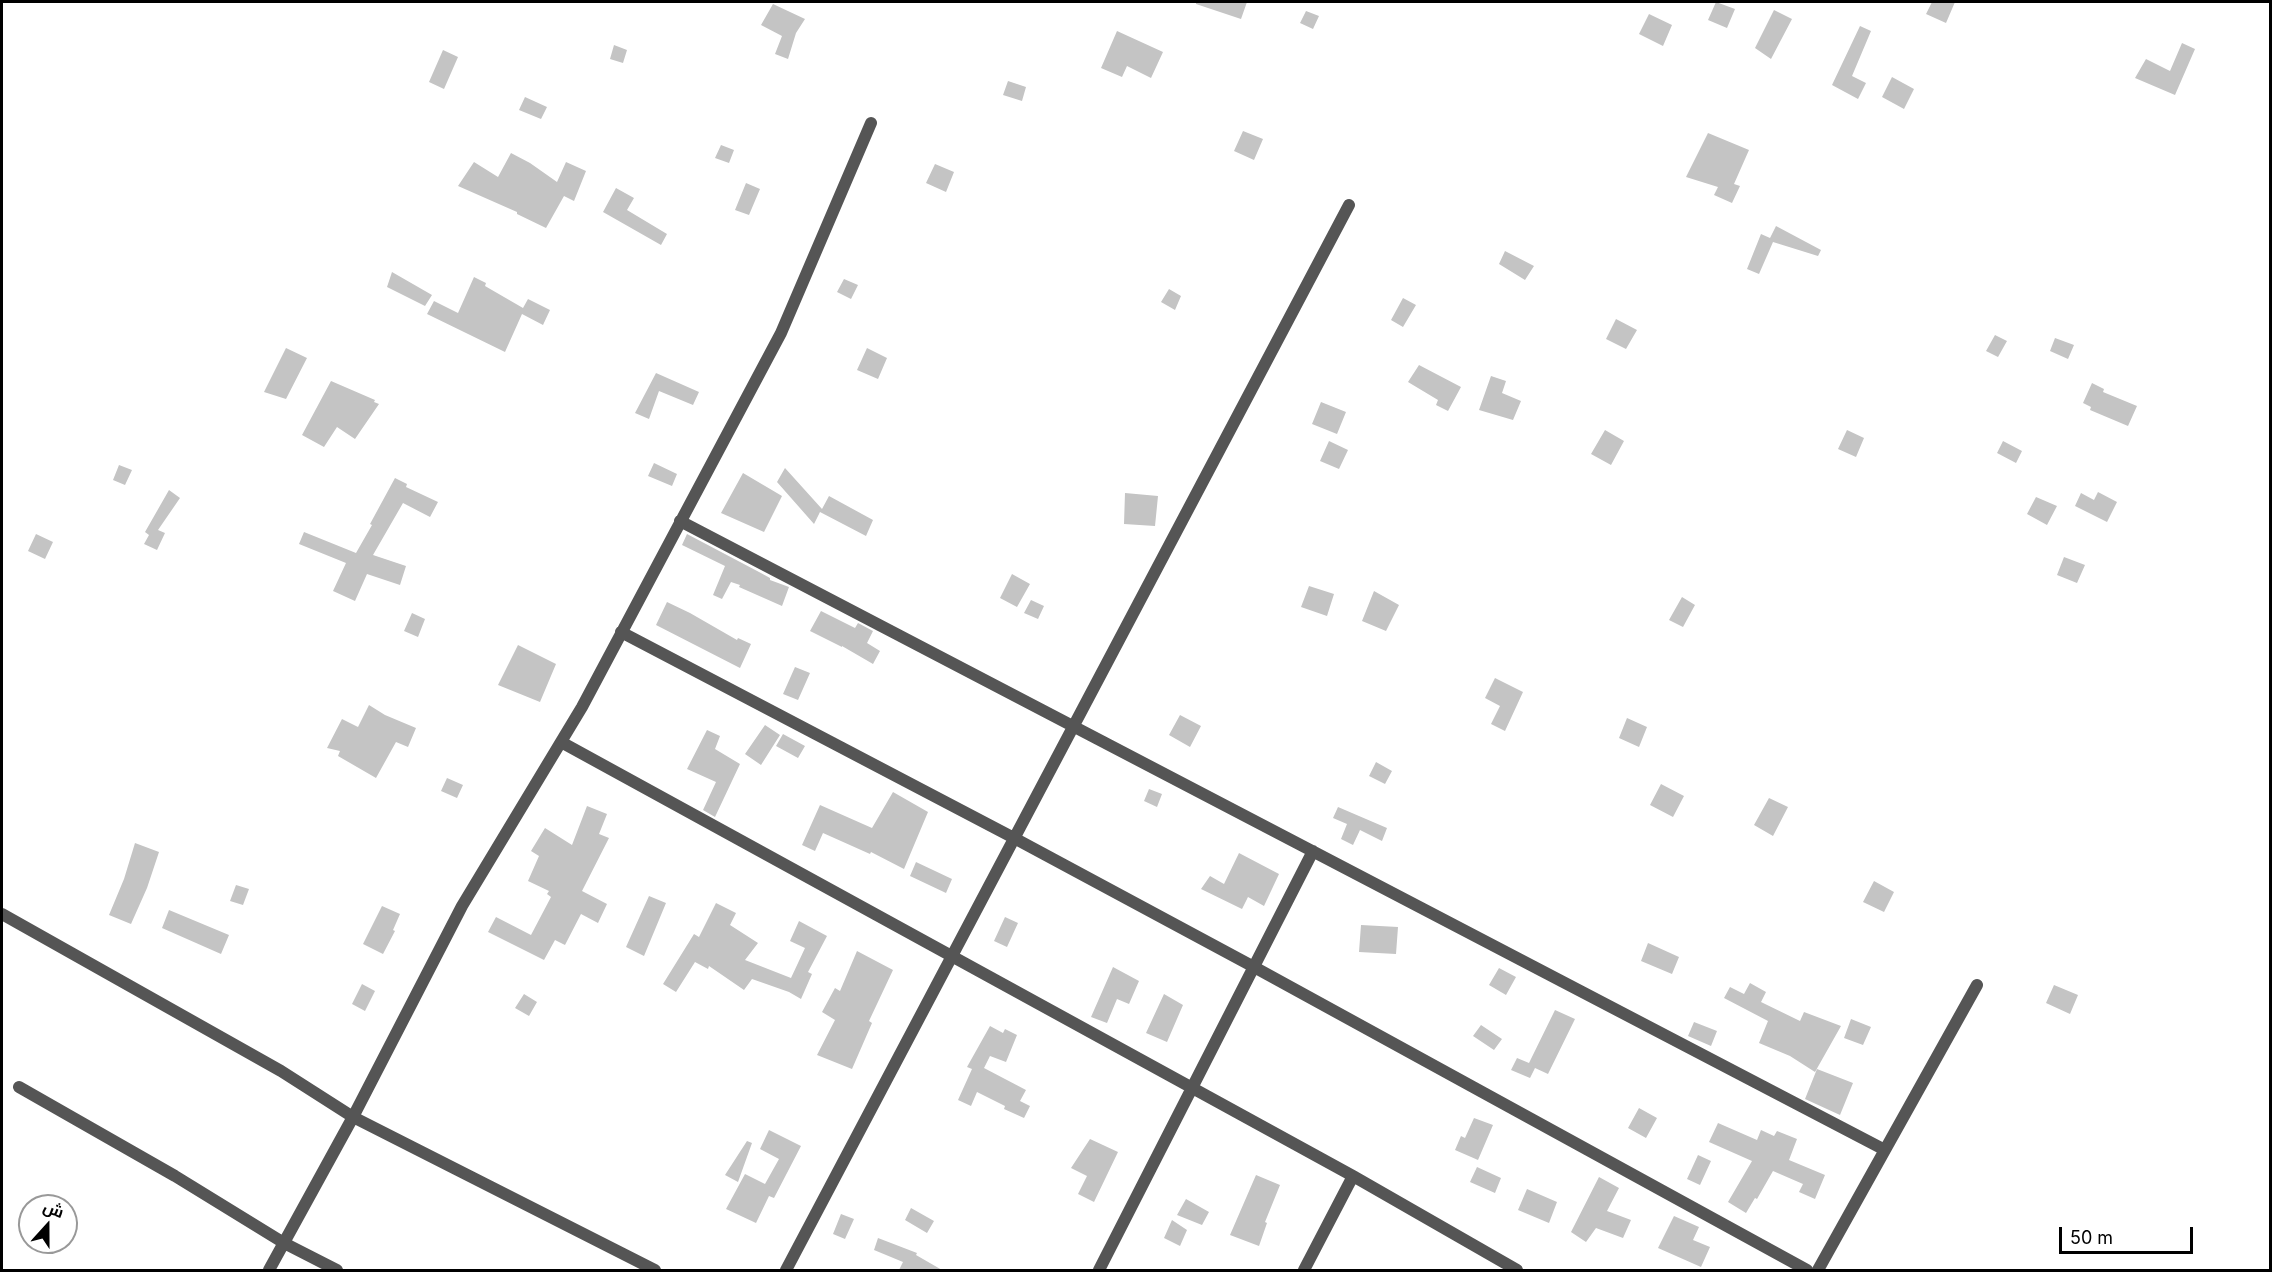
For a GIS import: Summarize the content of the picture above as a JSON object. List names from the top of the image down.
{
  "scale_bar": "50 m",
  "north": "top"
}
